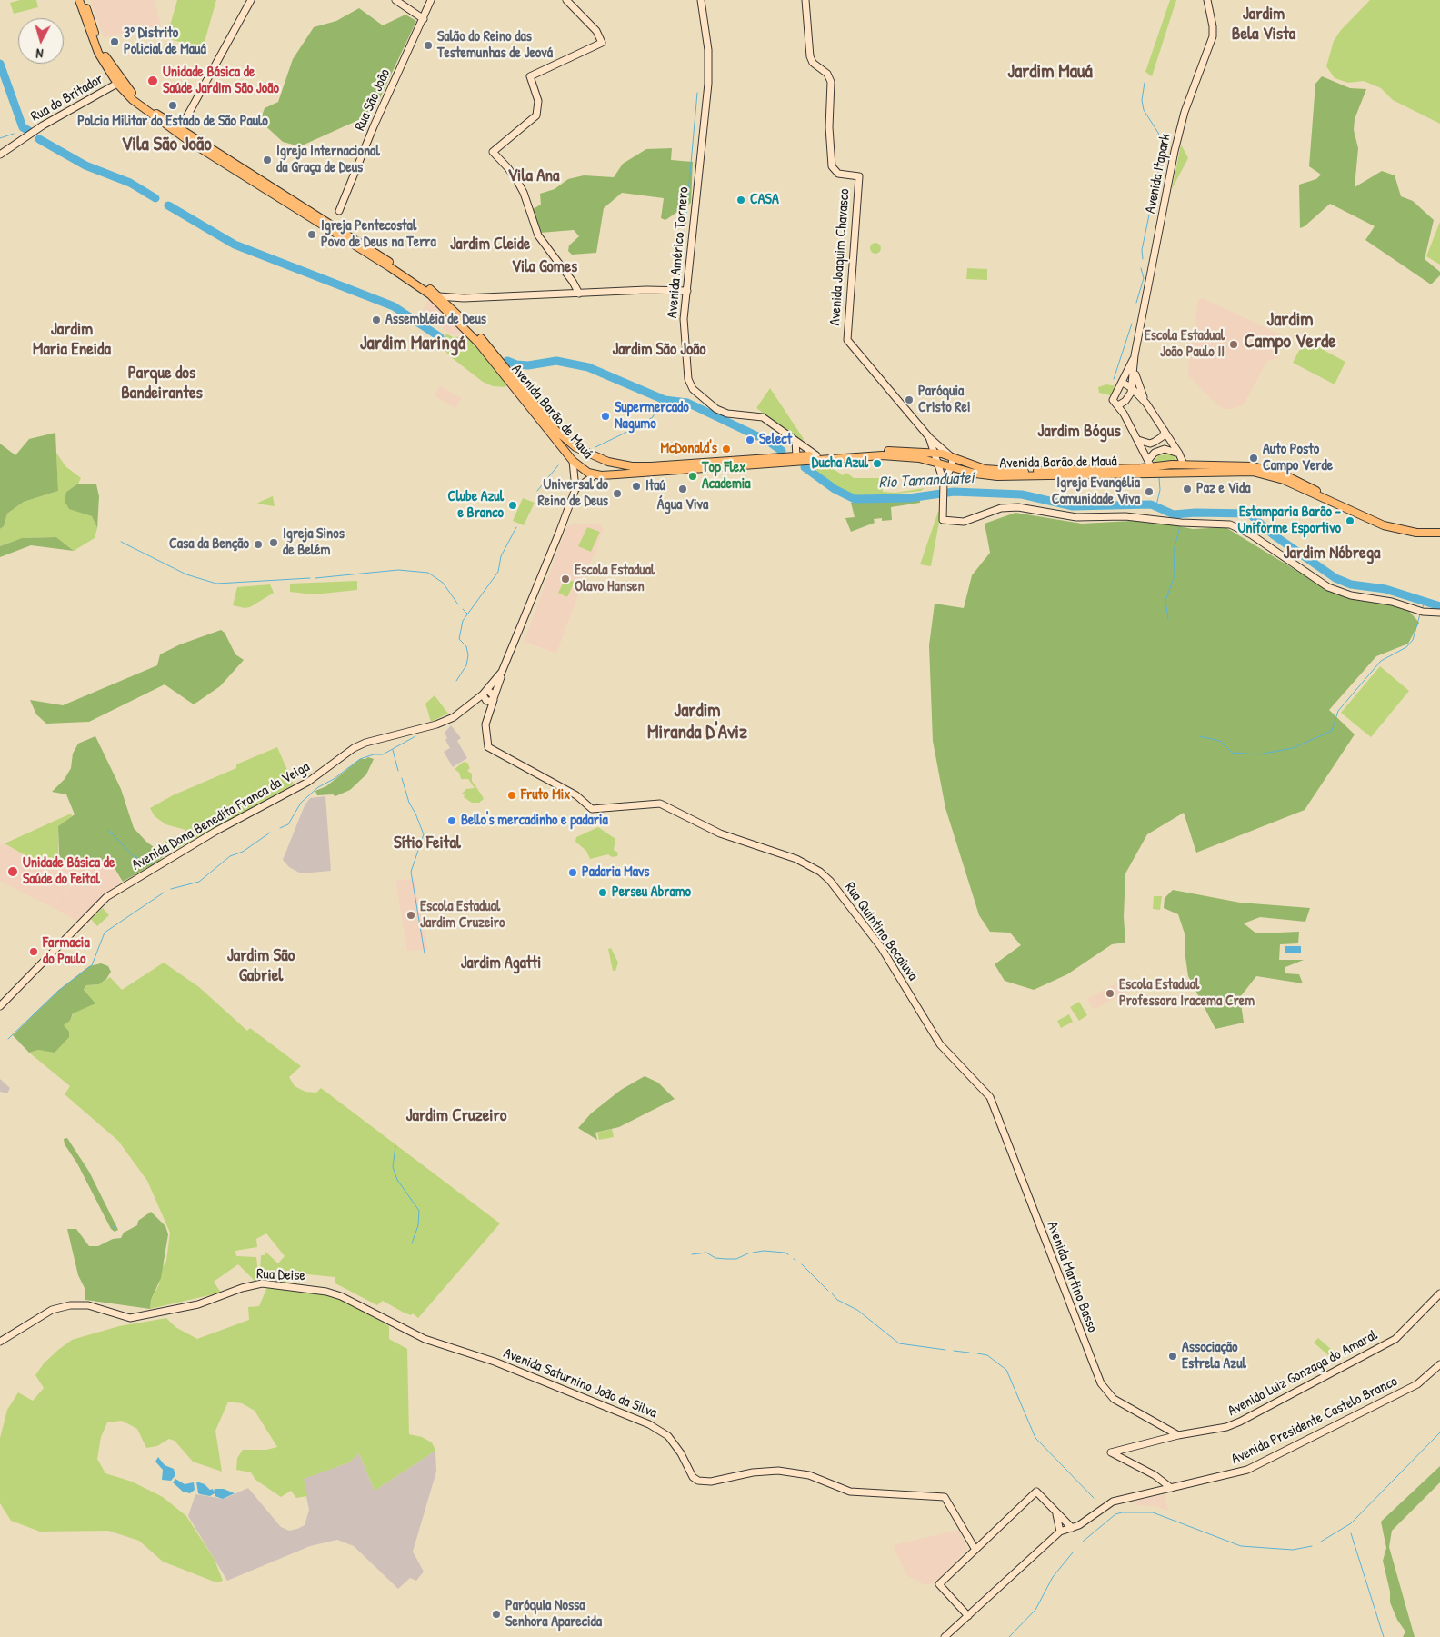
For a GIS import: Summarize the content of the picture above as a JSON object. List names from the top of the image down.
{
  "streets": {
    "main road": ["Avenida Barão de Mauá"],
    "street": [
      "Rua do Britador",
      "Rua São João",
      "Avenida Itapark",
      "Avenida Américo Tornero",
      "Avenida Joaquim Chavasco",
      "Avenida Dona Benedita Franca da Veiga",
      "Rua Quintino Bocaiuva",
      "Rua Deise",
      "Avenida Martino Basso",
      "Avenida Luiz Gonzaga do Amaral",
      "Avenida Saturnino João da Silva",
      "Avenida Presidente Castelo Branco"
    ]
  },
  "crossings": [
    ["Rua do Britador", "Avenida Barão de Mauá"],
    ["Avenida Américo Tornero", "Avenida Barão de Mauá"],
    ["Rua Quintino Bocaiuva", "Avenida Martino Basso"],
    ["Rua Deise", "Avenida Saturnino João da Silva"],
    ["Avenida Martino Basso", "Avenida Luiz Gonzaga do Amaral"]
  ],
  "districts": [
    "Jardim Bela Vista",
    "Jardim Mauá",
    "Vila São João",
    "Vila Ana",
    "Jardim Cleide",
    "Vila Gomes",
    "Jardim Campo Verde",
    "Jardim Maria Eneida",
    "Jardim Maringá",
    "Jardim São João",
    "Parque dos Bandeirantes",
    "Jardim Bógus",
    "Jardim Nóbrega",
    "Jardim Miranda D'Aviz",
    "Sítio Feital",
    "Jardim São Gabriel",
    "Jardim Agatti",
    "Jardim Cruzeiro"
  ],
  "water": ["Rio Tamanduateí"],
  "places": [
    "3º Distrito Policial de Mauá",
    "Salão do Reino das Testemunhas de Jeová",
    "Unidade Básica de Saúde Jardim São João",
    "Polcia Militar do Estado de São Paulo",
    "Igreja Internacional da Graça de Deus",
    "CASA",
    "Igreja Pentecostal Povo de Deus na Terra",
    "Assembléia de Deus",
    "Escola Estadual João Paulo II",
    "Paróquia Cristo Rei",
    "Supermercado Nagumo",
    "Select",
    "McDonald's",
    "Auto Posto Campo Verde",
    "Ducha Azul",
    "Top Flex Academia",
    "Itaú",
    "Água Viva",
    "Paz e Vida",
    "Igreja Evangélia Comunidade Viva",
    "Universal do Reino de Deus",
    "Clube Azul e Branco",
    "Estamparia Barão - Uniforme Esportivo",
    "Igreja Sinos de Belém",
    "Casa da Benção",
    "Escola Estadual Olavo Hansen",
    "Fruto Mix",
    "Bello's mercadinho e padaria",
    "Unidade Básica de Saúde do Feital",
    "Padaria Mavs",
    "Perseu Abramo",
    "Escola Estadual Jardim Cruzeiro",
    "Farmacia do Paulo",
    "Escola Estadual Professora Iracema Crem",
    "Associação Estrela Azul",
    "Paróquia Nossa Senhora Aparecida"
  ],
  "north": "bottom"
}
